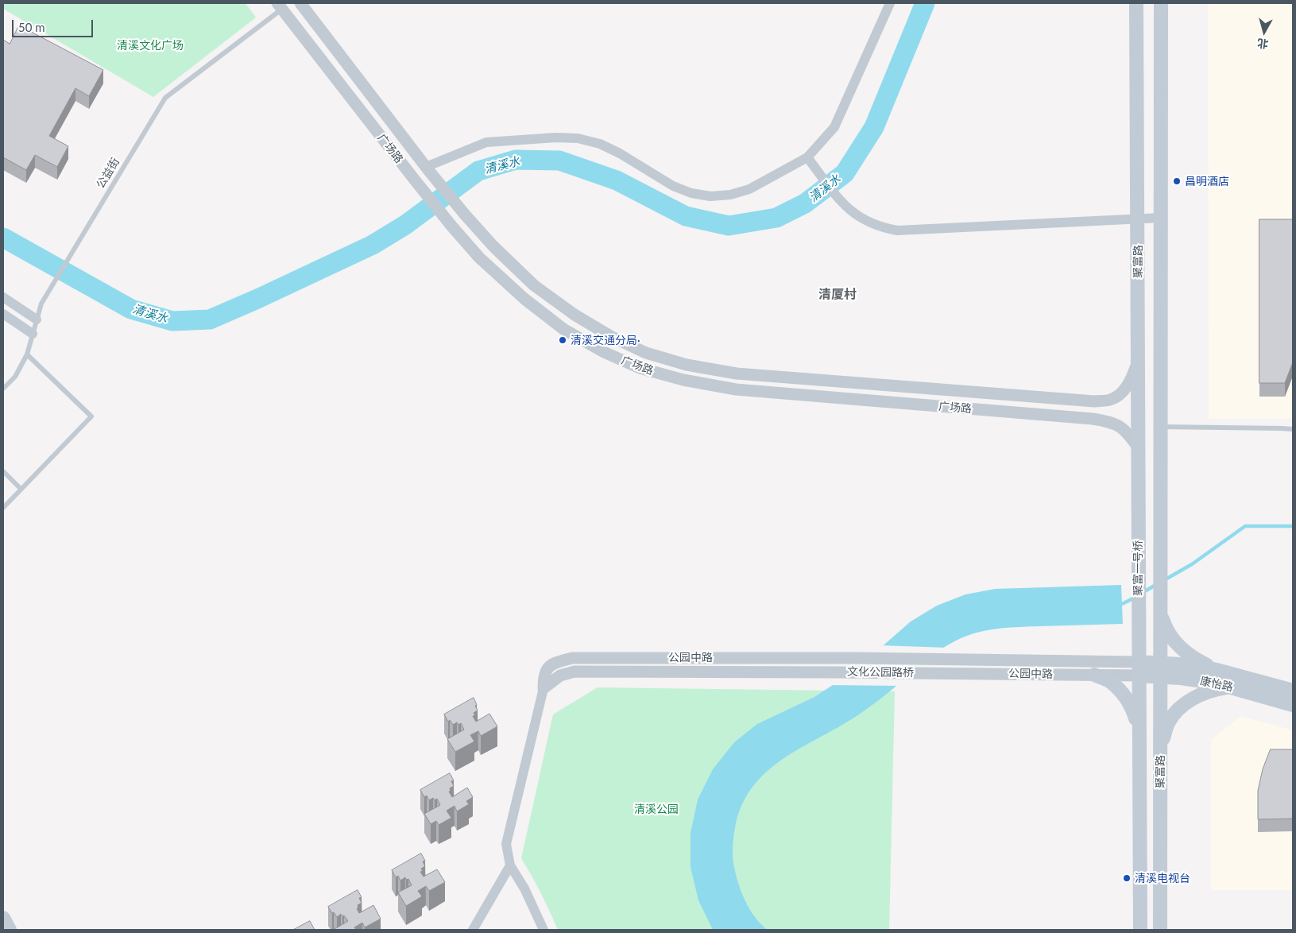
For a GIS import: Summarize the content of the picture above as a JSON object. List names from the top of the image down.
{
  "streets": {
    "main road": ["聚富路", "聚富一号桥", "康怡路"],
    "street": ["广场路", "公园中路", "文化公园路桥"],
    "lane": ["公益街"]
  },
  "crossings": [
    ["广场路", "公益街"],
    ["广场路", "聚富路"],
    ["聚富路", "聚富一号桥"],
    ["聚富路", "公园中路"],
    ["聚富路", "康怡路"],
    ["公园中路", "文化公园路桥"],
    ["公园中路", "康怡路"]
  ],
  "districts": ["清厦村"],
  "water": ["清溪水"],
  "parks": ["清溪文化广场", "清溪公园"],
  "places": ["昌明酒店", "清溪交通分局·", "清溪电视台"],
  "scale_bar": "50 m",
  "north": "bottom"
}
